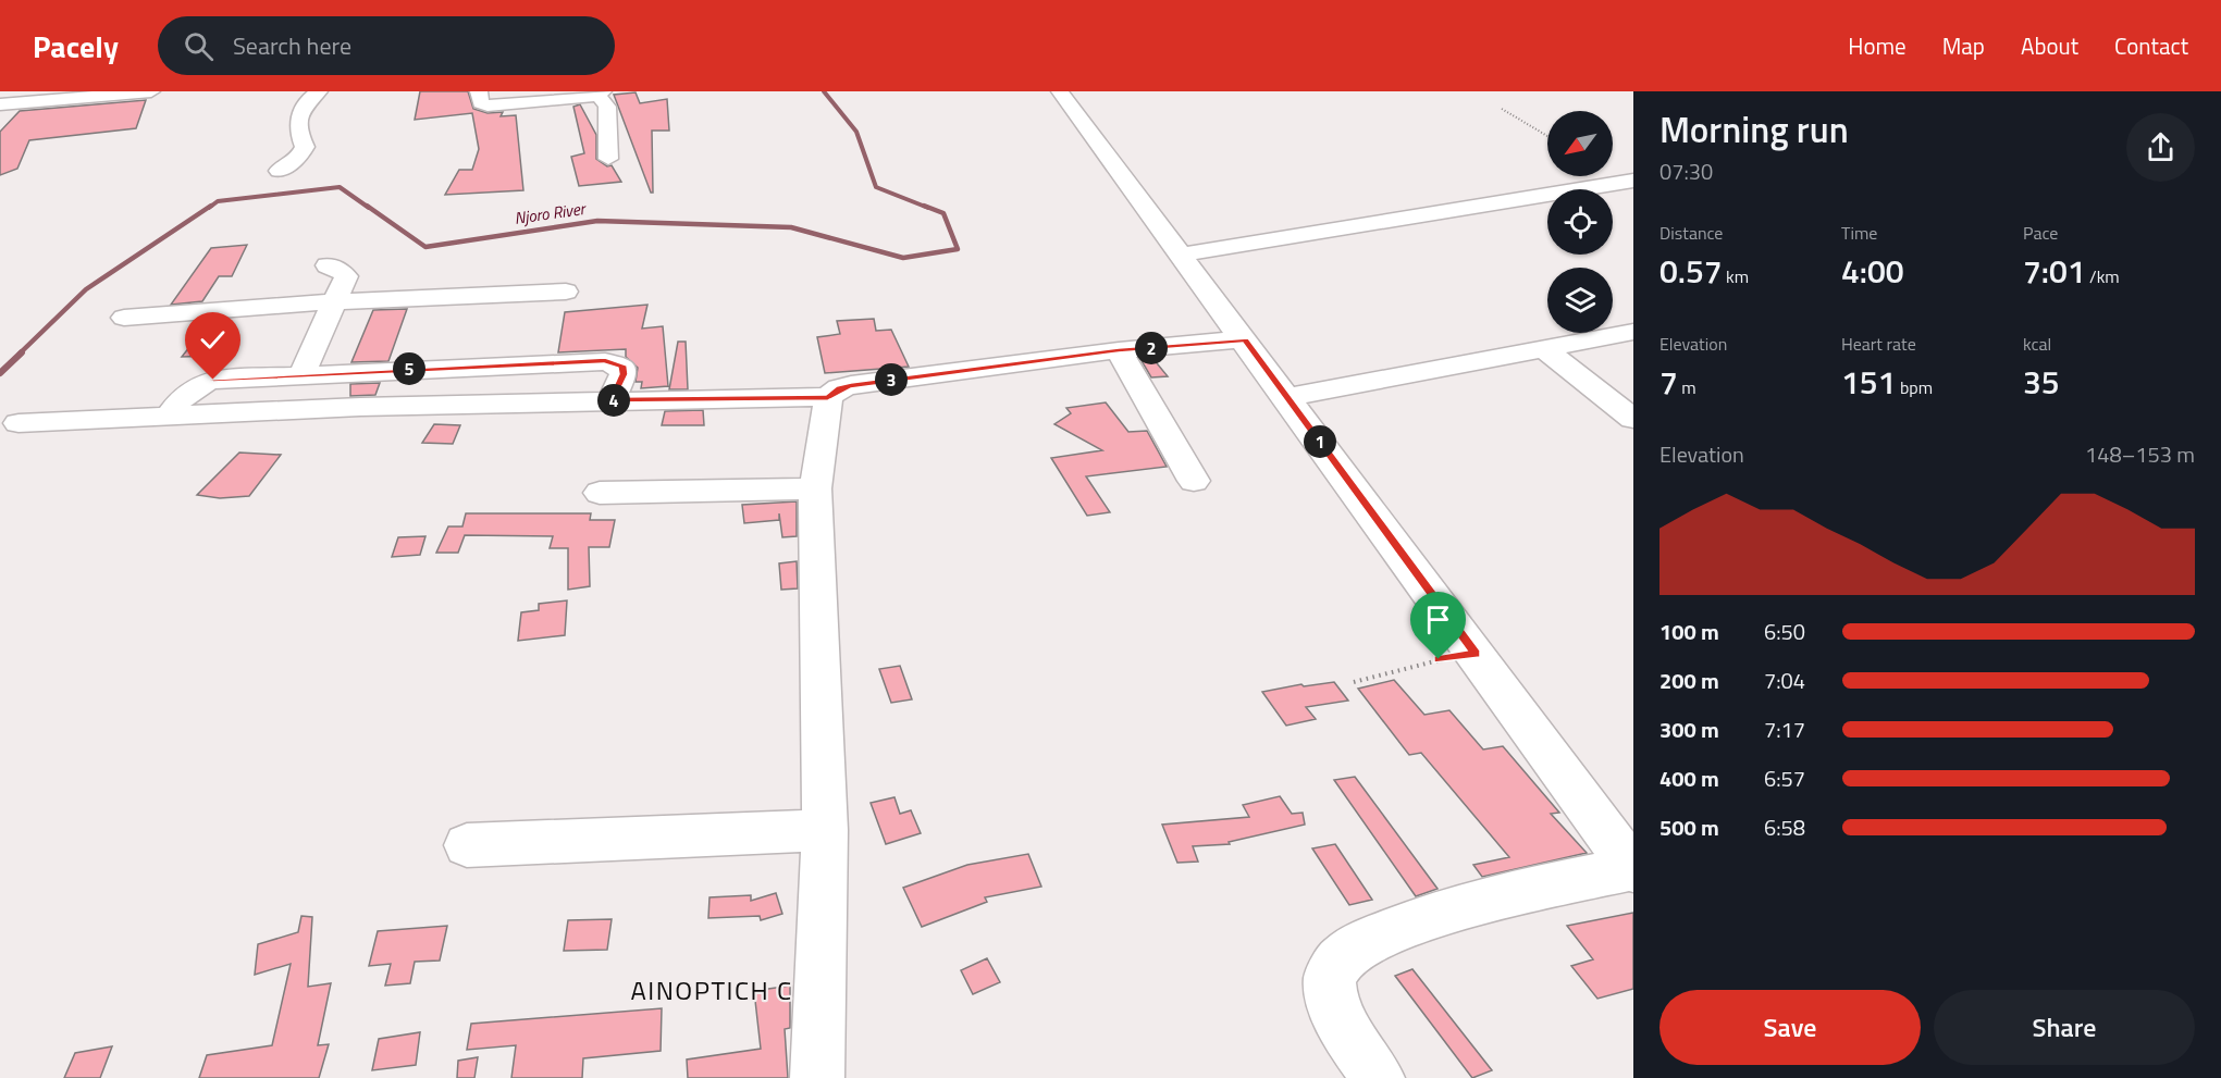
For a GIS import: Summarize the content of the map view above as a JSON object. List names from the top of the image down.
{
  "districts": ["AINOPTICH C"],
  "water": ["Njoro River"],
  "north": "bottom left",
  "page": {
    "header": "Pacely",
    "search": "Search here",
    "nav": [
      "Home",
      "Map",
      "About",
      "Contact"
    ],
    "heading": ["Morning run", "07:30"],
    "stats": [
      ["Distance", "0.57 km"],
      ["Time", "4:00"],
      ["Pace", "7:01 /km"],
      ["Elevation", "7 m"],
      ["Heart rate", "151 bpm"],
      ["kcal", "35"]
    ],
    "pins": [
      "2",
      "5",
      "3",
      "4",
      "1"
    ],
    "chart": ["Elevation", "148–153 m"],
    "list": [
      {
        "name": "100 m",
        "note": "6:50"
      },
      {
        "name": "200 m",
        "note": "7:04"
      },
      {
        "name": "300 m",
        "note": "7:17"
      },
      {
        "name": "400 m",
        "note": "6:57"
      },
      {
        "name": "500 m",
        "note": "6:58"
      }
    ],
    "buttons": ["Save", "Share"]
  }
}
